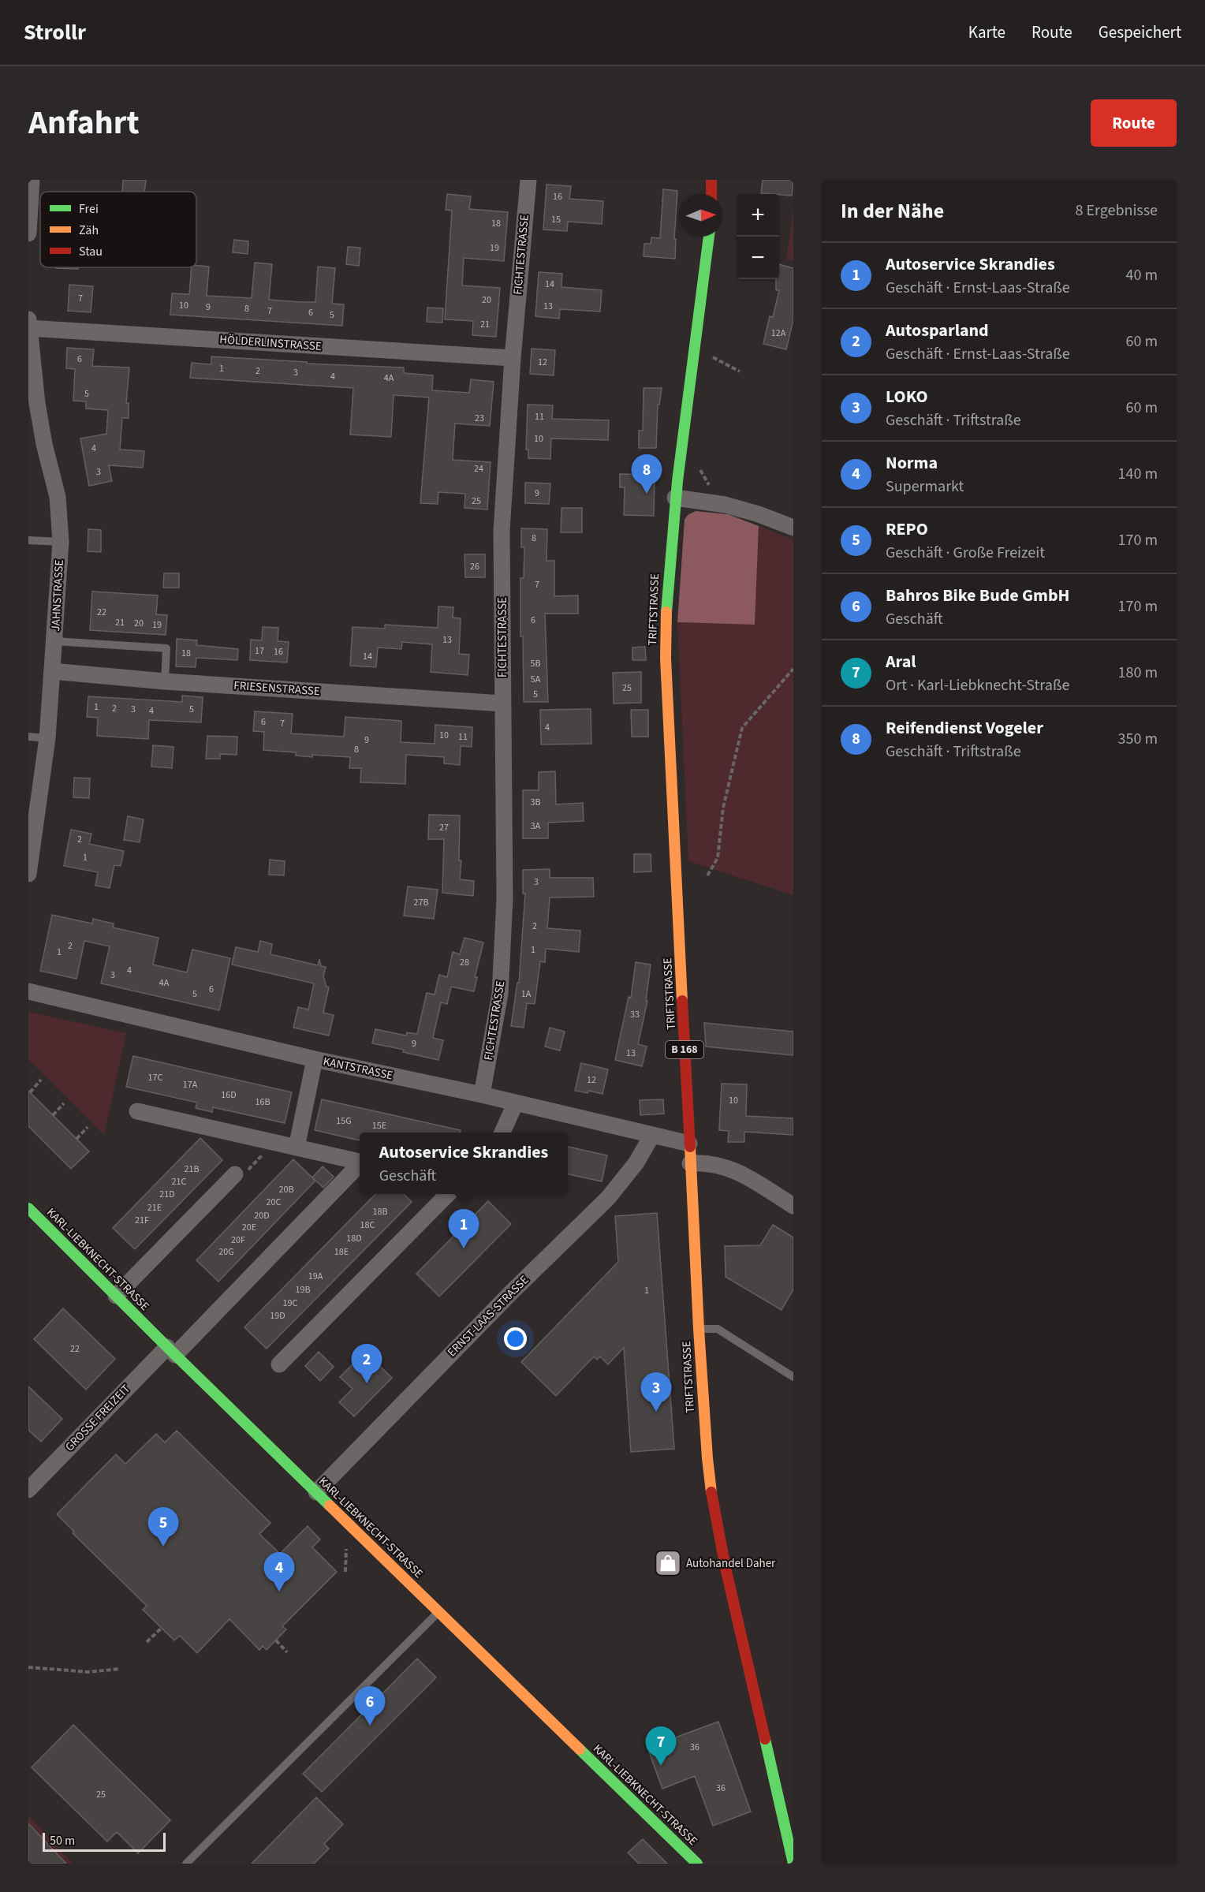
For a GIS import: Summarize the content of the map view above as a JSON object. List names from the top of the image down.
{
  "streets": {
    "main road": ["TRIFTSTRASSE", "B 168", "KARL-LIEBKNECHT-STRASSE"],
    "street": [
      "FICHTESTRASSE",
      "HÖLDERLINSTRASSE",
      "JAHNSTRASSE",
      "FRIESENSTRASSE",
      "KANTSTRASSE",
      "ERNST-LAAS-STRASSE",
      "GROSSE FREIZEIT"
    ]
  },
  "crossings": [
    ["FICHTESTRASSE", "HÖLDERLINSTRASSE"],
    ["FICHTESTRASSE", "FRIESENSTRASSE"],
    ["FICHTESTRASSE", "KANTSTRASSE"],
    ["HÖLDERLINSTRASSE", "JAHNSTRASSE"],
    ["JAHNSTRASSE", "FRIESENSTRASSE"],
    ["TRIFTSTRASSE", "KANTSTRASSE"],
    ["KANTSTRASSE", "ERNST-LAAS-STRASSE"],
    ["KARL-LIEBKNECHT-STRASSE", "ERNST-LAAS-STRASSE"],
    ["KARL-LIEBKNECHT-STRASSE", "GROSSE FREIZEIT"]
  ],
  "places": {
    "shop": ["Autohandel Daher"]
  },
  "house_numbers": [
    "16",
    "15",
    "18",
    "19",
    "14",
    "7",
    "20",
    "10",
    "13",
    "9",
    "8",
    "7",
    "6",
    "5",
    "21",
    "12A",
    "6",
    "12",
    "1",
    "2",
    "3",
    "4",
    "4A",
    "5",
    "11",
    "23",
    "10",
    "4",
    "24",
    "3",
    "9",
    "25",
    "8",
    "26",
    "7",
    "22",
    "6",
    "21",
    "20",
    "19",
    "13",
    "17",
    "16",
    "18",
    "14",
    "5B",
    "5A",
    "25",
    "5",
    "1",
    "2",
    "3",
    "5",
    "4",
    "6",
    "7",
    "4",
    "10",
    "11",
    "9",
    "8",
    "3B",
    "3A",
    "27",
    "2",
    "1",
    "3",
    "27B",
    "2",
    "2",
    "1",
    "1",
    "28",
    "4",
    "3",
    "4A",
    "6",
    "5",
    "1A",
    "33",
    "9",
    "13",
    "17C",
    "12",
    "17A",
    "16D",
    "10",
    "16B",
    "15G",
    "15E",
    "21B",
    "21C",
    "20B",
    "21D",
    "20C",
    "21E",
    "18B",
    "20D",
    "21F",
    "18C",
    "20E",
    "18D",
    "20F",
    "20G",
    "18E",
    "19A",
    "19B",
    "1",
    "19C",
    "19D",
    "22",
    "36",
    "36",
    "25"
  ],
  "legend": ["Frei", "Zäh", "Stau"],
  "scale_bar": "50 m",
  "north": "right",
  "page": {
    "header": "Strollr",
    "nav": ["Karte", "Route", "Gespeichert"],
    "title": "Anfahrt",
    "buttons": "Route",
    "heading": ["In der Nähe", "8 Ergebnisse"],
    "map_buttons": ["+", "−"],
    "list": [
      {
        "mark": "1",
        "name": "Autoservice Skrandies",
        "note": "Geschäft · Ernst-Laas-Straße",
        "value": "40 m"
      },
      {
        "mark": "2",
        "name": "Autosparland",
        "note": "Geschäft · Ernst-Laas-Straße",
        "value": "60 m"
      },
      {
        "mark": "3",
        "name": "LOKO",
        "note": "Geschäft · Triftstraße",
        "value": "60 m"
      },
      {
        "mark": "4",
        "name": "Norma",
        "note": "Supermarkt",
        "value": "140 m"
      },
      {
        "mark": "5",
        "name": "REPO",
        "note": "Geschäft · Große Freizeit",
        "value": "170 m"
      },
      {
        "mark": "6",
        "name": "Bahros Bike Bude GmbH",
        "note": "Geschäft",
        "value": "170 m"
      },
      {
        "mark": "7",
        "name": "Aral",
        "note": "Ort · Karl-Liebknecht-Straße",
        "value": "180 m"
      },
      {
        "mark": "8",
        "name": "Reifendienst Vogeler",
        "note": "Geschäft · Triftstraße",
        "value": "350 m"
      }
    ],
    "pins": [
      "8",
      "1",
      "2",
      "3",
      "5",
      "4",
      "6",
      "7"
    ],
    "popup": ["Autoservice Skrandies", "Geschäft"],
    "scale": "50 m"
  }
}
